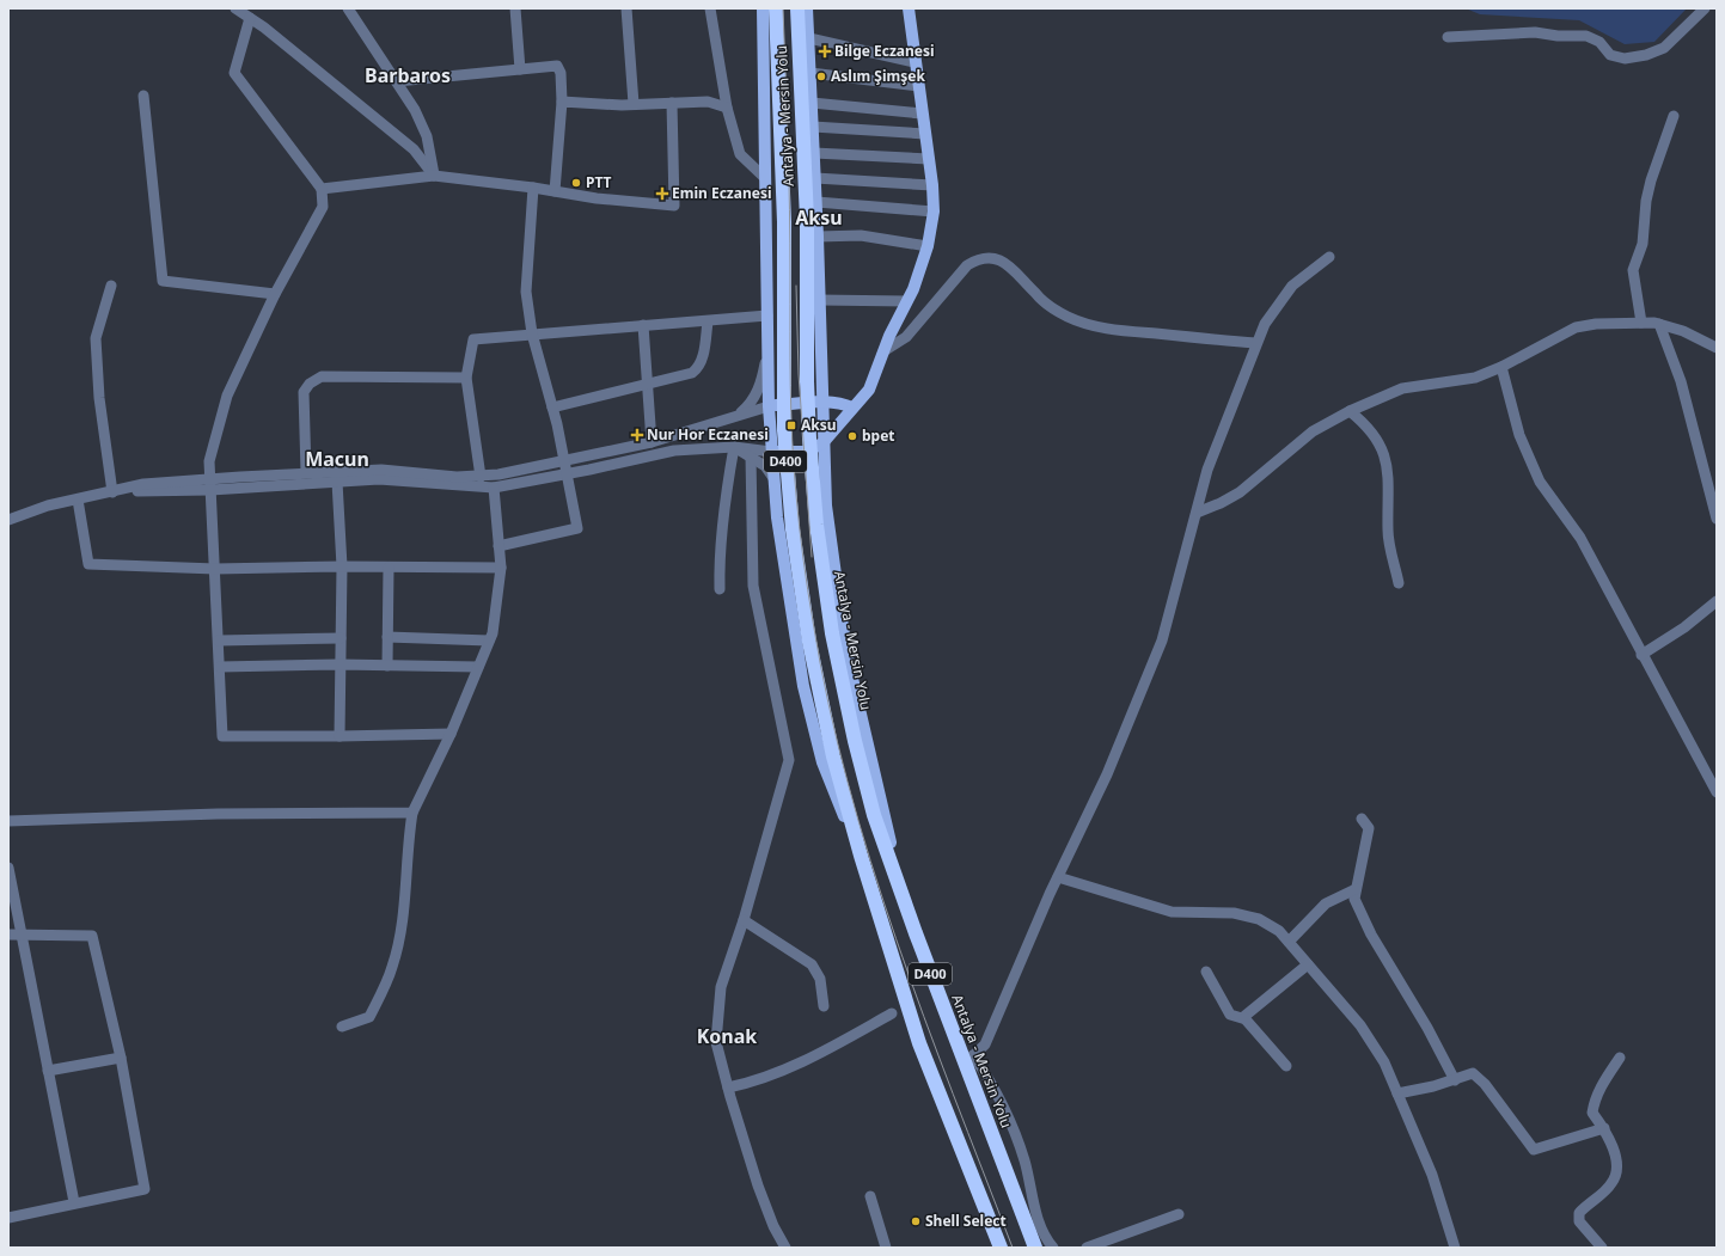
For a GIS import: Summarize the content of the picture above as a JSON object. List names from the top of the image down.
{
  "streets": {
    "highway": ["Antalya - Mersin Yolu", "D400"]
  },
  "districts": [
    "Barbaros",
    "Aksu",
    "Macun",
    "Konak"
  ],
  "places": {
    "health": ["Bilge Eczanesi", "Emin Eczanesi", "Nur Hor Eczanesi"],
    "other": [
      "Aslım Şimşek",
      "PTT",
      "bpet",
      "Shell Select"
    ],
    "transit": ["Aksu"]
  }
}
